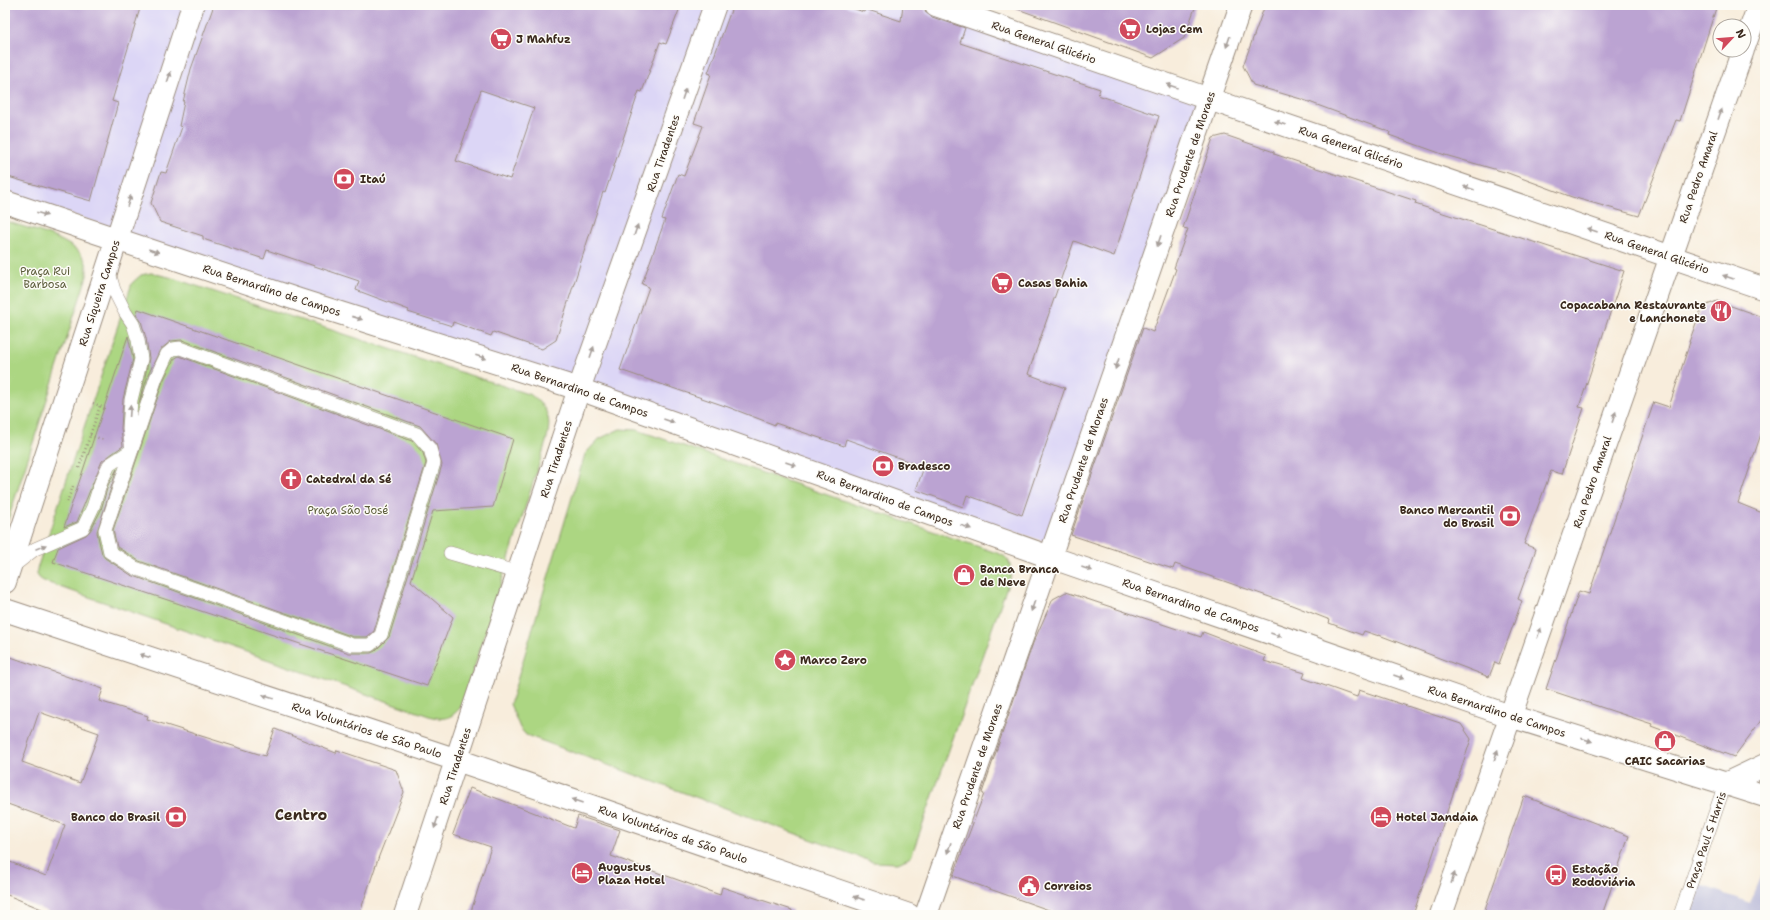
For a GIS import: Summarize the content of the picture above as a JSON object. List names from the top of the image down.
{
  "streets": {
    "street": [
      "Rua General Glicério",
      "Rua Tiradentes",
      "Rua Prudente de Moraes",
      "Rua Pedro Amaral",
      "Rua Bernardino de Campos",
      "Rua Siqueira Campos",
      "Rua Voluntários de São Paulo",
      "Praça Paul S Harris"
    ]
  },
  "crossings": [
    ["Rua General Glicério", "Rua Prudente de Moraes"],
    ["Rua General Glicério", "Rua Pedro Amaral"],
    ["Rua Tiradentes", "Rua Bernardino de Campos"],
    ["Rua Tiradentes", "Rua Voluntários de São Paulo"],
    ["Rua Prudente de Moraes", "Rua Bernardino de Campos"],
    ["Rua Pedro Amaral", "Rua Bernardino de Campos"],
    ["Rua Bernardino de Campos", "Rua Siqueira Campos"],
    ["Rua Bernardino de Campos", "Praça Paul S Harris"]
  ],
  "one_way": [
    "Rua General Glicério",
    "Rua Prudente de Moraes",
    "Rua Pedro Amaral",
    "Rua Bernardino de Campos",
    "Rua Siqueira Campos",
    "Rua Voluntários de São Paulo"
  ],
  "districts": ["Centro"],
  "parks": ["Praça Rui Barbosa", "Praça São José"],
  "places": {
    "supermarket": ["Lojas Cem", "J Mahfuz", "Casas Bahia"],
    "bank": [
      "Itaú",
      "Bradesco",
      "Banco Mercantil do Brasil",
      "Banco do Brasil"
    ],
    "restaurant": ["Copacabana Restaurante e Lanchonete"],
    "church": ["Catedral da Sé"],
    "shop": ["Banca Branca de Neve", "CAIC Sacarias"],
    "place": ["Marco Zero"],
    "hotel": ["Hotel Jandaia", "Augustus Plaza Hotel"],
    "bus stop": ["Estação Rodoviária"],
    "public building": ["Correios"]
  },
  "north": "top right"
}
